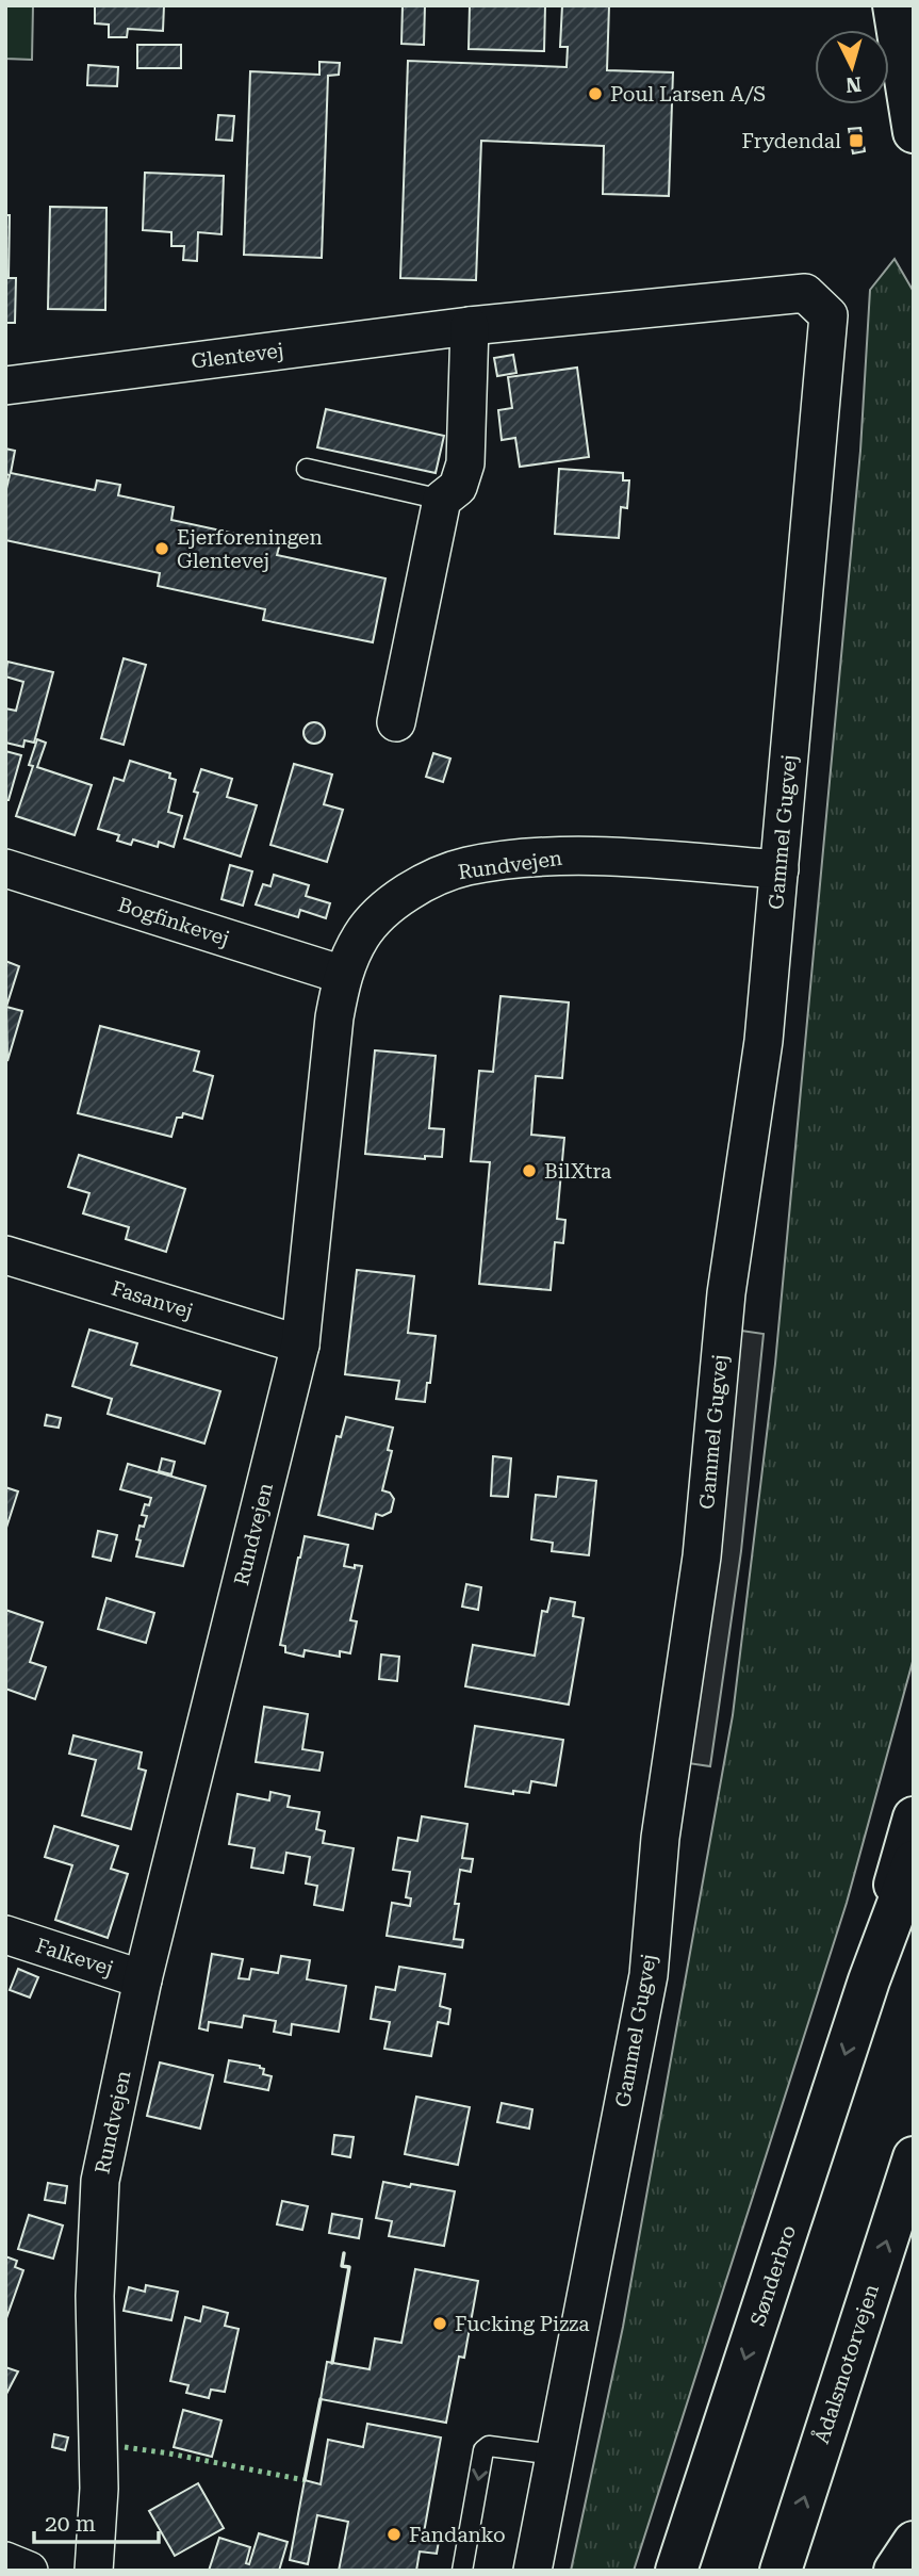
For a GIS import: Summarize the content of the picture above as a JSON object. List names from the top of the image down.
{
  "streets": {
    "main road": ["Sønderbro", "Ådalsmotorvejen"],
    "street": [
      "Glentevej",
      "Gammel Gugvej",
      "Rundvejen",
      "Bogfinkevej",
      "Fasanvej",
      "Falkevej"
    ]
  },
  "crossings": [
    ["Glentevej", "Gammel Gugvej"],
    ["Gammel Gugvej", "Rundvejen"],
    ["Rundvejen", "Bogfinkevej"],
    ["Rundvejen", "Fasanvej"],
    ["Rundvejen", "Falkevej"]
  ],
  "one_way": ["Sønderbro", "Ådalsmotorvejen"],
  "places": {
    "other": [
      "Poul Larsen A/S",
      "Ejerforeningen Glentevej",
      "BilXtra",
      "Fucking Pizza",
      "Fandanko"
    ],
    "transit": ["Frydendal"]
  },
  "scale_bar": "20 m",
  "north": "bottom"
}
